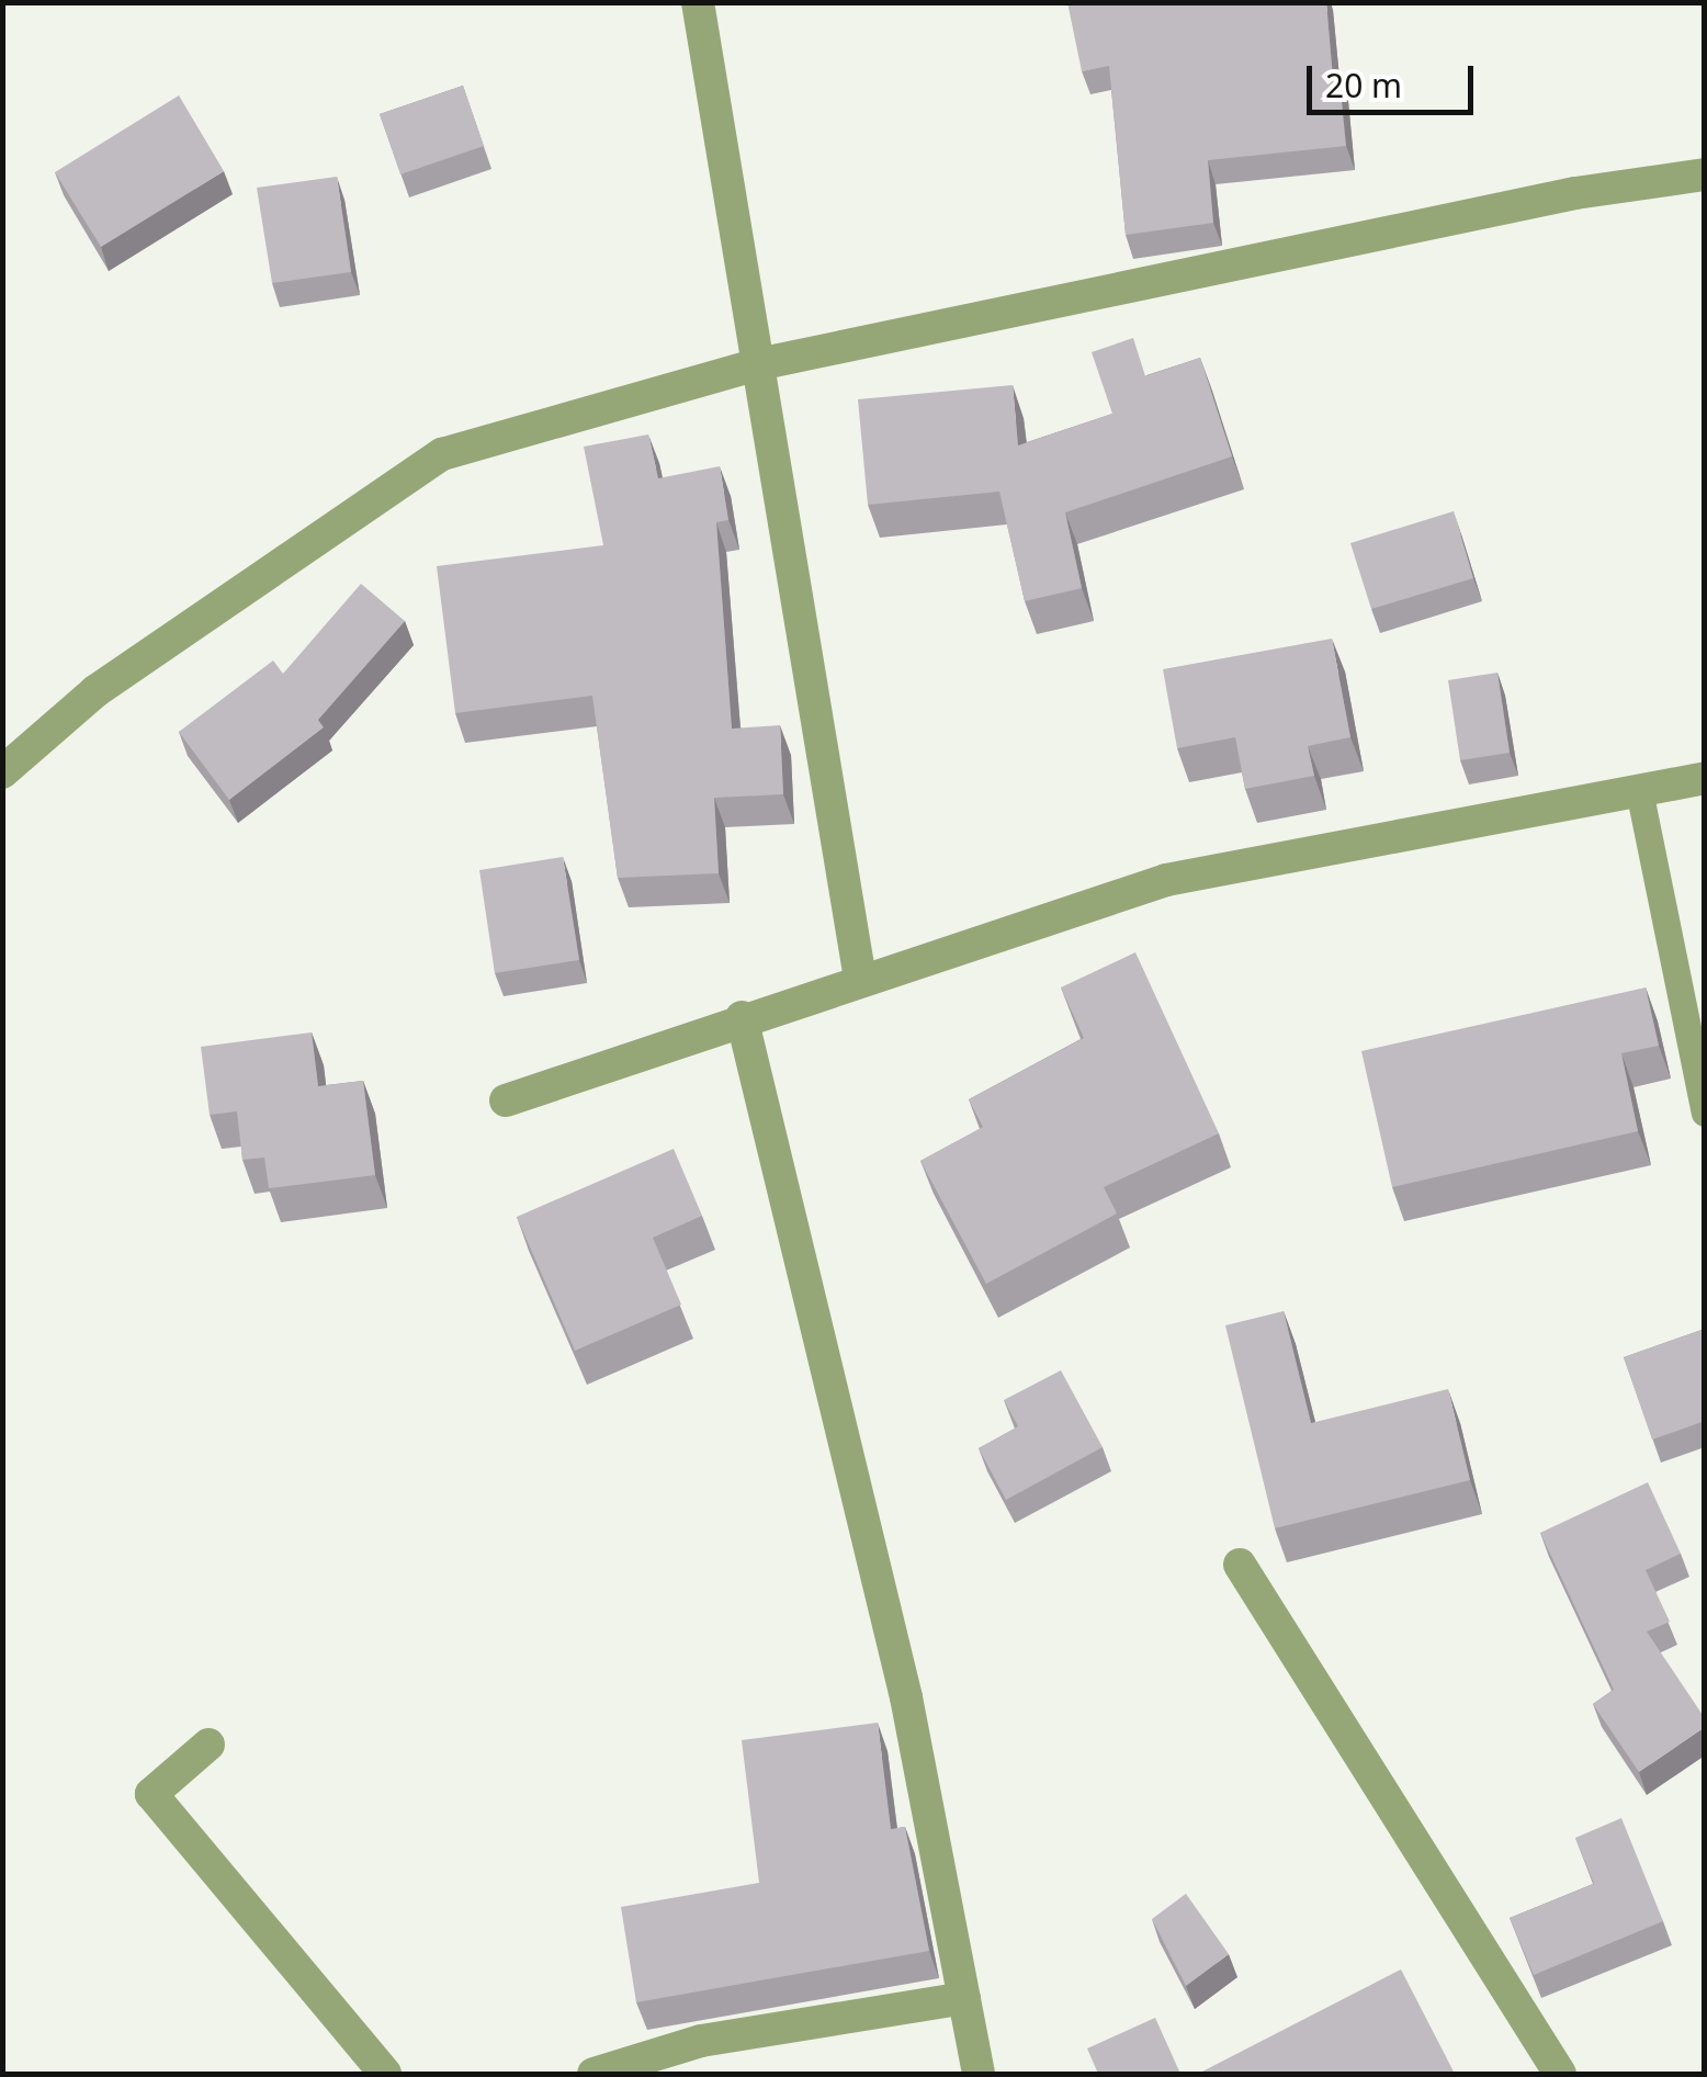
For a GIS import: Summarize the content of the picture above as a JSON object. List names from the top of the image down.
{
  "scale_bar": "20 m"
}
